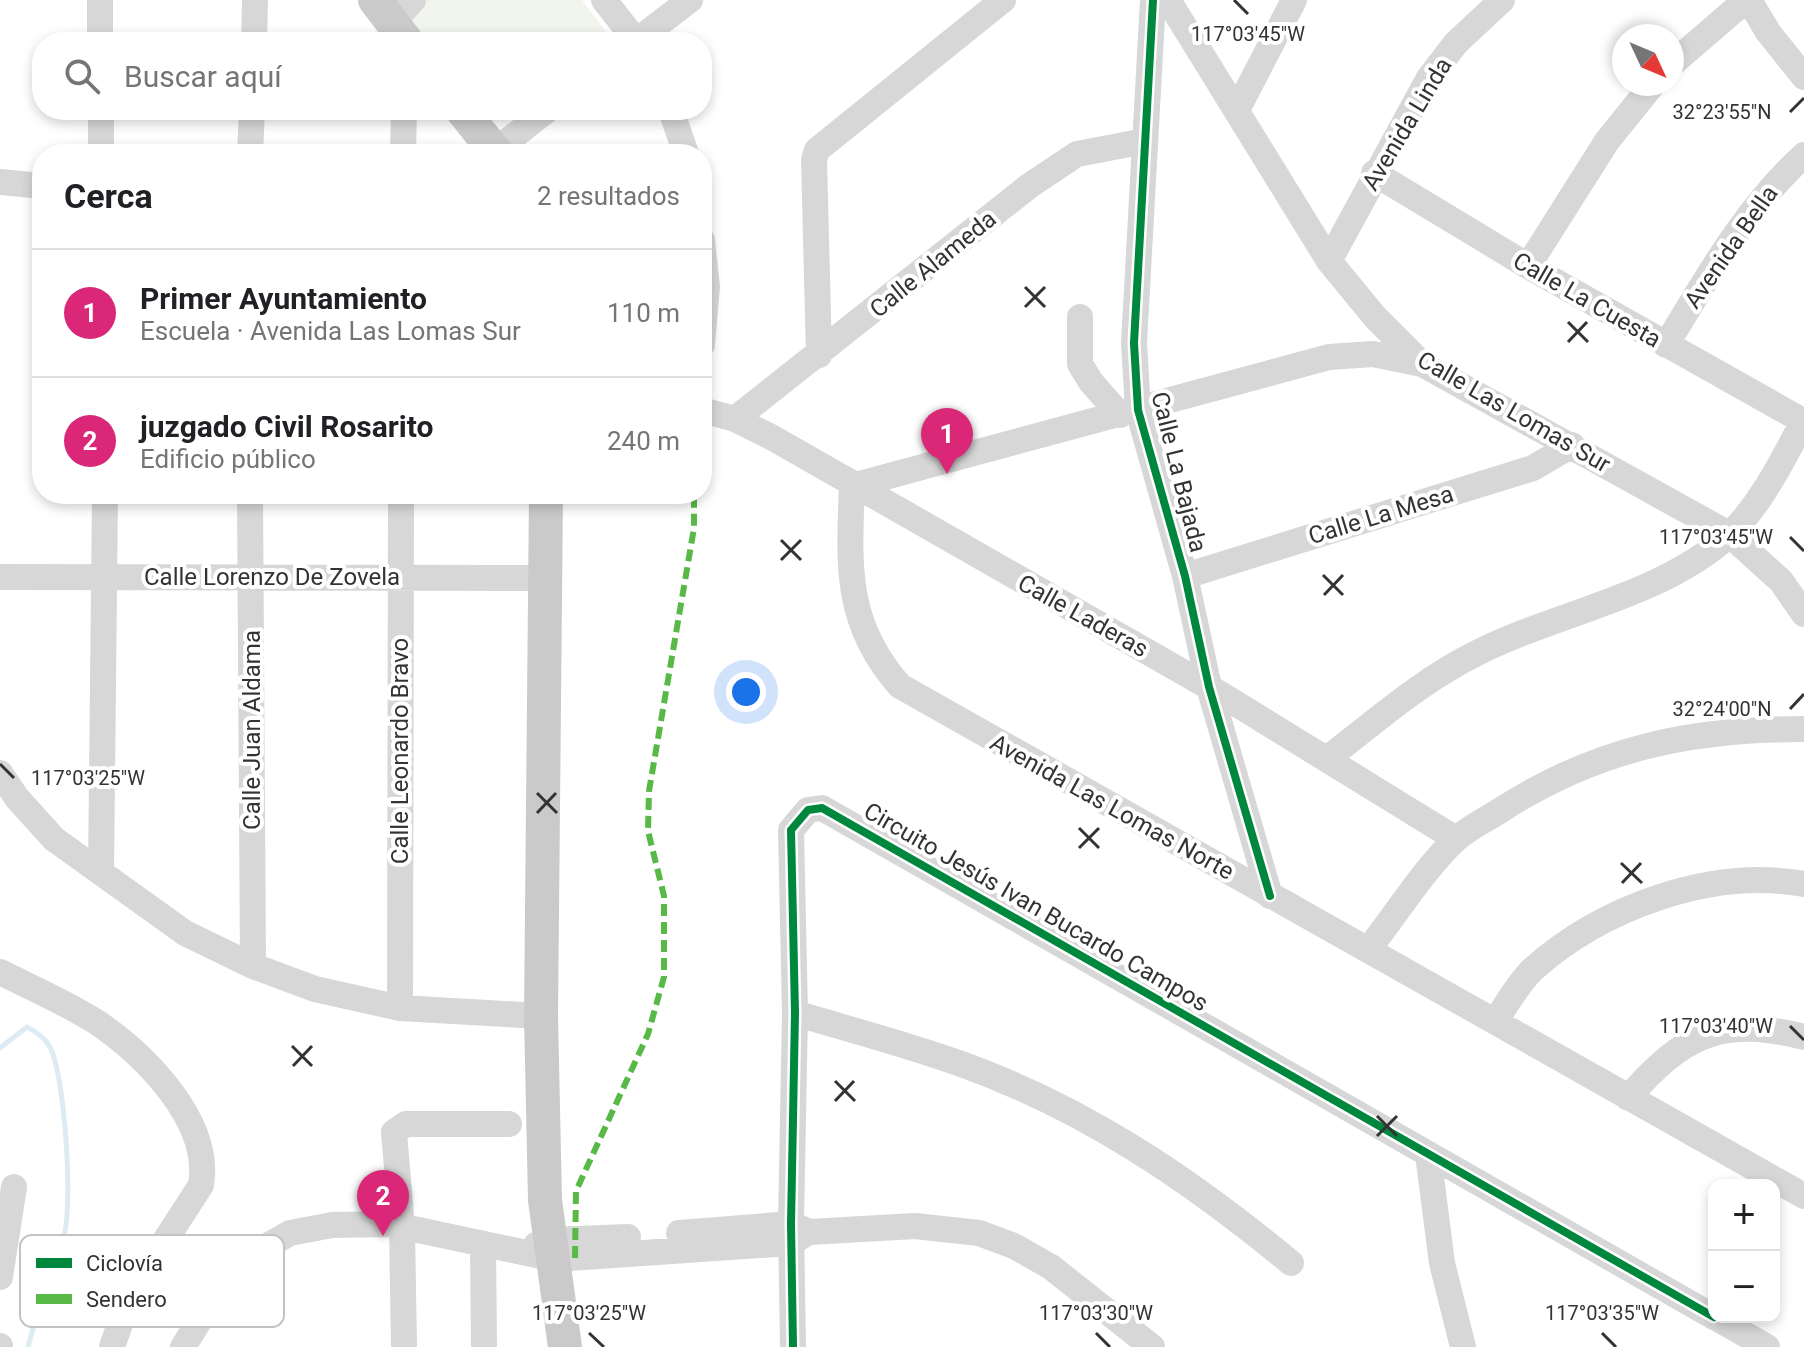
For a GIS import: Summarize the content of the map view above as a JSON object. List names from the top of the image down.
{
  "streets": {
    "street": [
      "Avenida Linda",
      "Avenida Bella",
      "Calle Alameda",
      "Calle La Cuesta",
      "Calle Las Lomas Sur",
      "Calle La Bajada",
      "Calle La Mesa",
      "Calle Lorenzo De Zovela",
      "Calle Laderas",
      "Calle Juan Aldama",
      "Calle Leonardo Bravo",
      "Avenida Las Lomas Norte",
      "Circuito Jesús Ivan Bucardo Campos"
    ]
  },
  "crossings": [
    ["Avenida Linda", "Calle La Cuesta"],
    ["Avenida Linda", "Calle Las Lomas Sur"],
    ["Avenida Bella", "Calle La Cuesta"],
    ["Calle Alameda", "Calle La Bajada"],
    ["Calle Alameda", "Calle Laderas"],
    ["Calle Las Lomas Sur", "Calle La Bajada"],
    ["Calle Las Lomas Sur", "Calle La Mesa"],
    ["Calle La Bajada", "Calle La Mesa"],
    ["Calle La Bajada", "Calle Laderas"],
    ["Calle La Bajada", "Avenida Las Lomas Norte"],
    ["Calle Lorenzo De Zovela", "Calle Juan Aldama"],
    ["Calle Lorenzo De Zovela", "Calle Leonardo Bravo"],
    ["Calle Laderas", "Avenida Las Lomas Norte"]
  ],
  "legend": ["Ciclovía", "Sendero"],
  "north": "bottom right",
  "page": {
    "search": "Buscar aquí",
    "heading": ["Cerca", "2 resultados"],
    "list": [
      {
        "mark": "1",
        "name": "Primer Ayuntamiento",
        "note": "Escuela · Avenida Las Lomas Sur",
        "value": "110 m"
      },
      {
        "mark": "2",
        "name": "juzgado Civil Rosarito",
        "note": "Edificio público",
        "value": "240 m"
      }
    ],
    "pins": ["1", "2"],
    "map_buttons": ["+", "−"]
  },
  "coordinates": [
    "117°03'45\"W",
    "32°23'55\"N",
    "32°24'00\"N",
    "117°03'25\"W",
    "117°03'40\"W",
    "117°03'30\"W",
    "117°03'35\"W"
  ]
}
